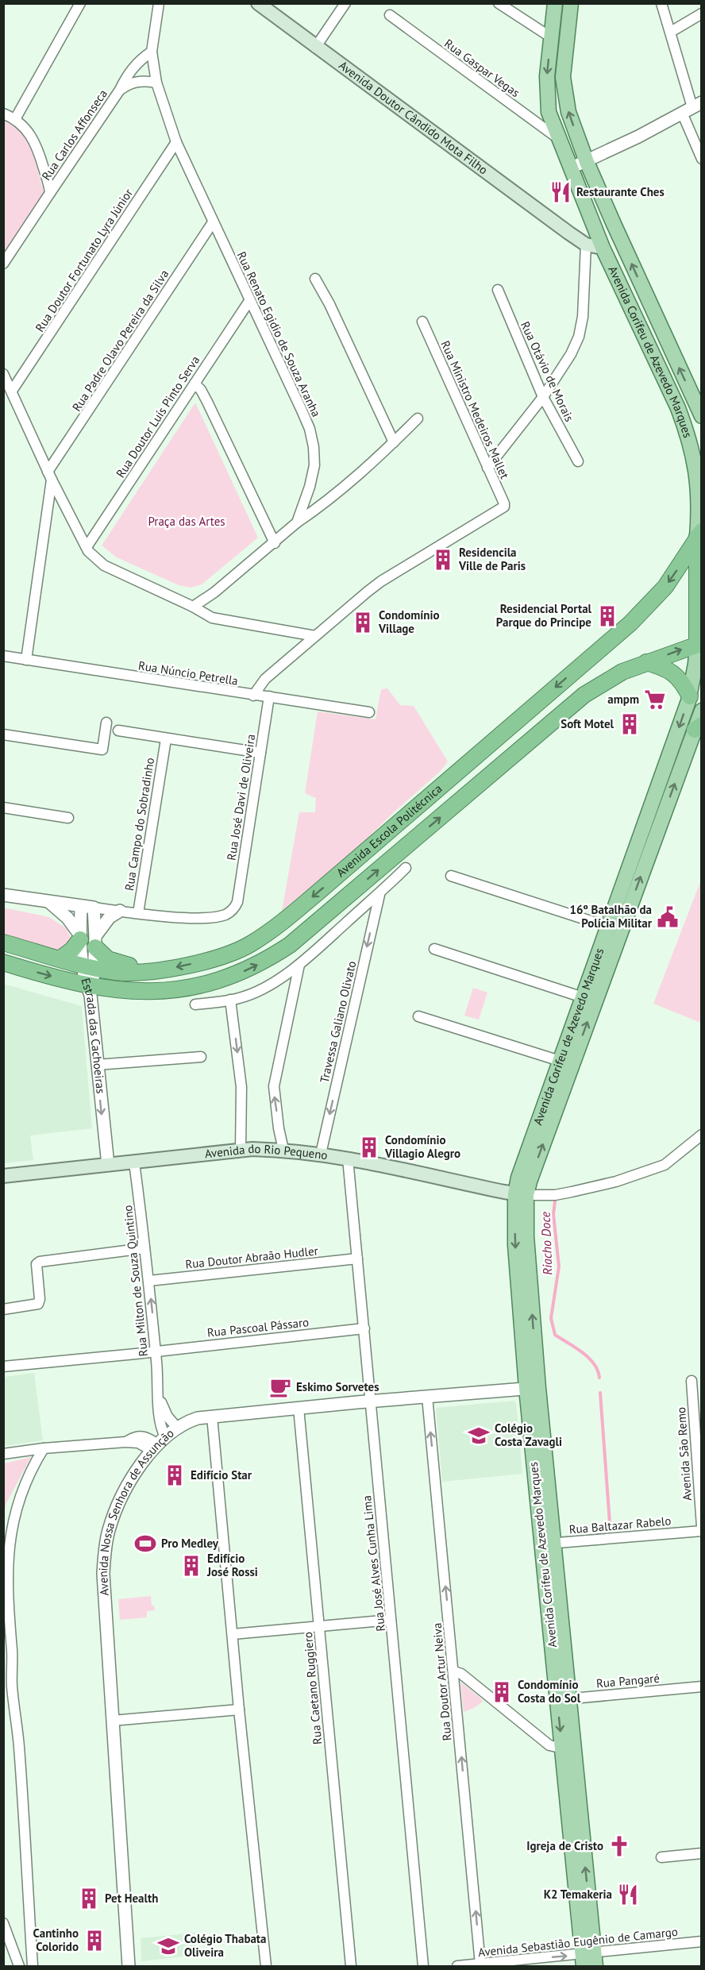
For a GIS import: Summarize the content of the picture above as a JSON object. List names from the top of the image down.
{
  "streets": {
    "highway": ["Avenida Corifeu de Azevedo Marques", "Avenida Escola Politécnica"],
    "main road": ["Avenida Doutor Cândido Mota Filho", "Avenida do Rio Pequeno"],
    "street": [
      "Rua Gaspar Vegas",
      "Rua Carlos Affonseca",
      "Rua Doutor Fortunato Lyra Júnior",
      "Rua Renato Egidio de Souza Aranha",
      "Rua Padre Olavo Pereira da Silva",
      "Rua Otávio de Morais",
      "Rua Ministro Medeiros Mallet",
      "Rua Doutor Luís Pinto Serva",
      "Rua Núncio Petrella",
      "Rua José Davi de Oliveira",
      "Rua Campo do Sobradinho",
      "Travessa Galiano Olivato",
      "Estrada das Cachoeiras",
      "Rua Doutor Abraão Hudler",
      "Rua Milton de Souza Quintino",
      "Rua Pascoal Pássaro",
      "Avenida São Remo",
      "Avenida Nossa Senhora de Assunção",
      "Rua Baltazar Rabelo",
      "Rua José Alves Cunha Lima",
      "Rua Pangaré",
      "Rua Doutor Artur Neiva",
      "Rua Caetano Ruggiero",
      "Avenida Sebastião Eugênio de Camargo"
    ]
  },
  "crossings": [
    ["Rua Gaspar Vegas", "Avenida Corifeu de Azevedo Marques"],
    ["Avenida Doutor Cândido Mota Filho", "Avenida Corifeu de Azevedo Marques"],
    ["Rua Carlos Affonseca", "Rua Renato Egidio de Souza Aranha"],
    ["Rua Doutor Fortunato Lyra Júnior", "Rua Renato Egidio de Souza Aranha"],
    ["Rua Renato Egidio de Souza Aranha", "Rua Padre Olavo Pereira da Silva"],
    ["Rua Renato Egidio de Souza Aranha", "Rua Doutor Luís Pinto Serva"],
    ["Avenida Corifeu de Azevedo Marques", "Avenida Escola Politécnica"],
    ["Avenida Corifeu de Azevedo Marques", "Avenida do Rio Pequeno"],
    ["Avenida Corifeu de Azevedo Marques", "Avenida Nossa Senhora de Assunção"],
    ["Avenida Corifeu de Azevedo Marques", "Rua Baltazar Rabelo"],
    ["Avenida Corifeu de Azevedo Marques", "Rua Pangaré"],
    ["Avenida Corifeu de Azevedo Marques", "Avenida Sebastião Eugênio de Camargo"],
    ["Rua Núncio Petrella", "Rua José Davi de Oliveira"],
    ["Rua José Davi de Oliveira", "Rua Campo do Sobradinho"],
    ["Avenida Escola Politécnica", "Estrada das Cachoeiras"],
    ["Travessa Galiano Olivato", "Avenida do Rio Pequeno"],
    ["Estrada das Cachoeiras", "Avenida do Rio Pequeno"],
    ["Avenida do Rio Pequeno", "Rua Milton de Souza Quintino"],
    ["Avenida do Rio Pequeno", "Rua José Alves Cunha Lima"],
    ["Rua Doutor Abraão Hudler", "Rua Milton de Souza Quintino"],
    ["Rua Doutor Abraão Hudler", "Rua José Alves Cunha Lima"],
    ["Rua Milton de Souza Quintino", "Rua Pascoal Pássaro"],
    ["Rua Milton de Souza Quintino", "Avenida Nossa Senhora de Assunção"],
    ["Rua Pascoal Pássaro", "Rua José Alves Cunha Lima"],
    ["Avenida Nossa Senhora de Assunção", "Rua José Alves Cunha Lima"],
    ["Avenida Nossa Senhora de Assunção", "Rua Doutor Artur Neiva"],
    ["Avenida Nossa Senhora de Assunção", "Rua Caetano Ruggiero"],
    ["Rua Doutor Artur Neiva", "Avenida Sebastião Eugênio de Camargo"]
  ],
  "one_way": ["Rua Doutor Artur Neiva", "Avenida Sebastião Eugênio de Camargo"],
  "water": ["Riacho Doce"],
  "parks": ["Praça das Artes"],
  "places": {
    "restaurant": ["Restaurante Ches", "K2 Temakeria"],
    "building": [
      "Residencila Ville de Paris",
      "Residencial Portal Parque do Principe",
      "Condomínio Village",
      "Soft Motel",
      "Condomínio Villagio Alegro",
      "Edifício Star",
      "Edifício José Rossi",
      "Condomínio Costa do Sol",
      "Pet Health",
      "Cantinho Colorido"
    ],
    "supermarket": ["ampm"],
    "public building": ["16º Batalhão da Polícia Militar"],
    "cafe": ["Eskimo Sorvetes"],
    "school or university": ["Colégio Costa Zavagli", "Colégio Thabata Oliveira"],
    "sports": ["Pro Medley"],
    "church": ["Igreja de Cristo"]
  }
}
